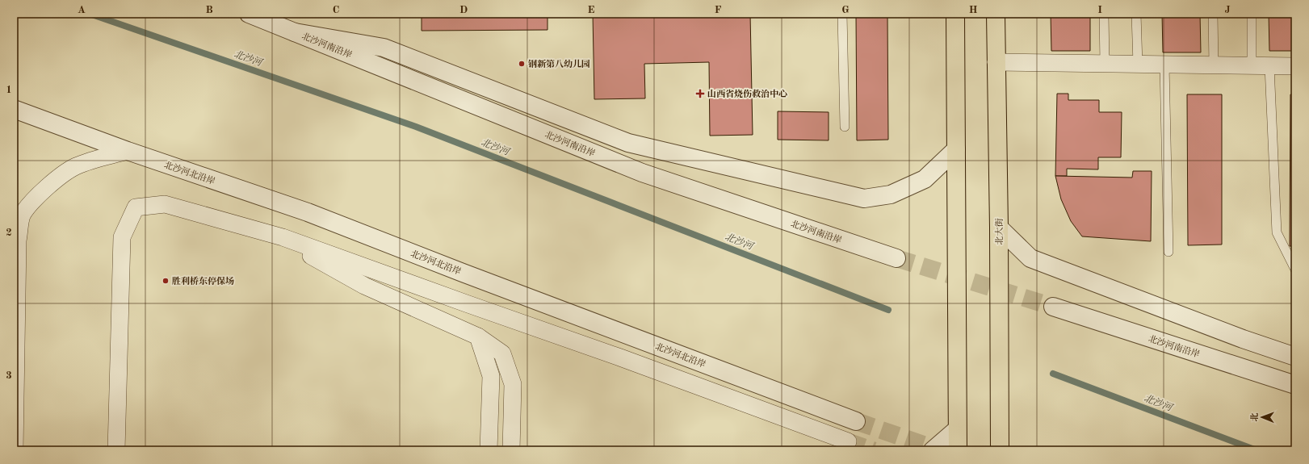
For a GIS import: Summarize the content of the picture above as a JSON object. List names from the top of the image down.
{
  "streets": {
    "main road": ["北大街"],
    "street": ["北沙河南沿岸", "北沙河北沿岸"]
  },
  "water": ["北沙河"],
  "places": {
    "other": ["钢新第八幼儿园", "胜利桥东停保场"],
    "health": ["山西省烧伤救治中心"]
  },
  "north": "left",
  "grid": {
    "columns": [
      "A",
      "B",
      "C",
      "D",
      "E",
      "F",
      "G",
      "H",
      "I",
      "J"
    ],
    "rows": ["1", "2", "3"]
  }
}
